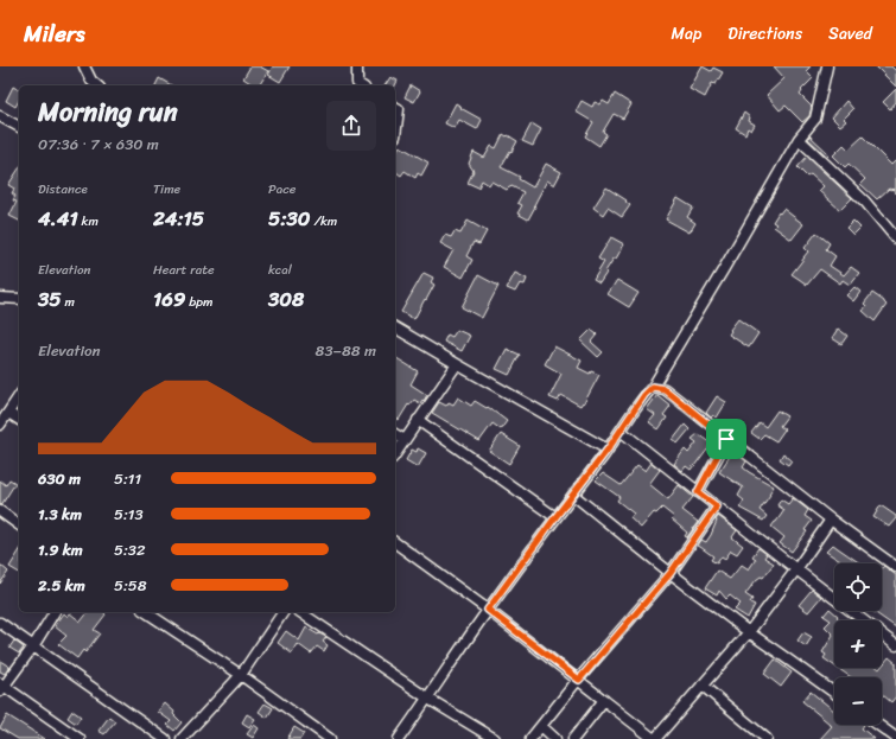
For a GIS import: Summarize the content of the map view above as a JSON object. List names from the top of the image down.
{
  "page": {
    "header": "Milers",
    "nav": ["Map", "Directions", "Saved"],
    "heading": ["Morning run", "07:36 · 7 × 630 m"],
    "stats": [
      ["Distance", "4.41 km"],
      ["Time", "24:15"],
      ["Pace", "5:30 /km"],
      ["Elevation", "35 m"],
      ["Heart rate", "169 bpm"],
      ["kcal", "308"]
    ],
    "chart": ["Elevation", "83–88 m"],
    "list": [
      {
        "name": "630 m",
        "note": "5:11"
      },
      {
        "name": "1.3 km",
        "note": "5:13"
      },
      {
        "name": "1.9 km",
        "note": "5:32"
      },
      {
        "name": "2.5 km",
        "note": "5:58"
      }
    ],
    "map_buttons": ["+", "−"]
  }
}
